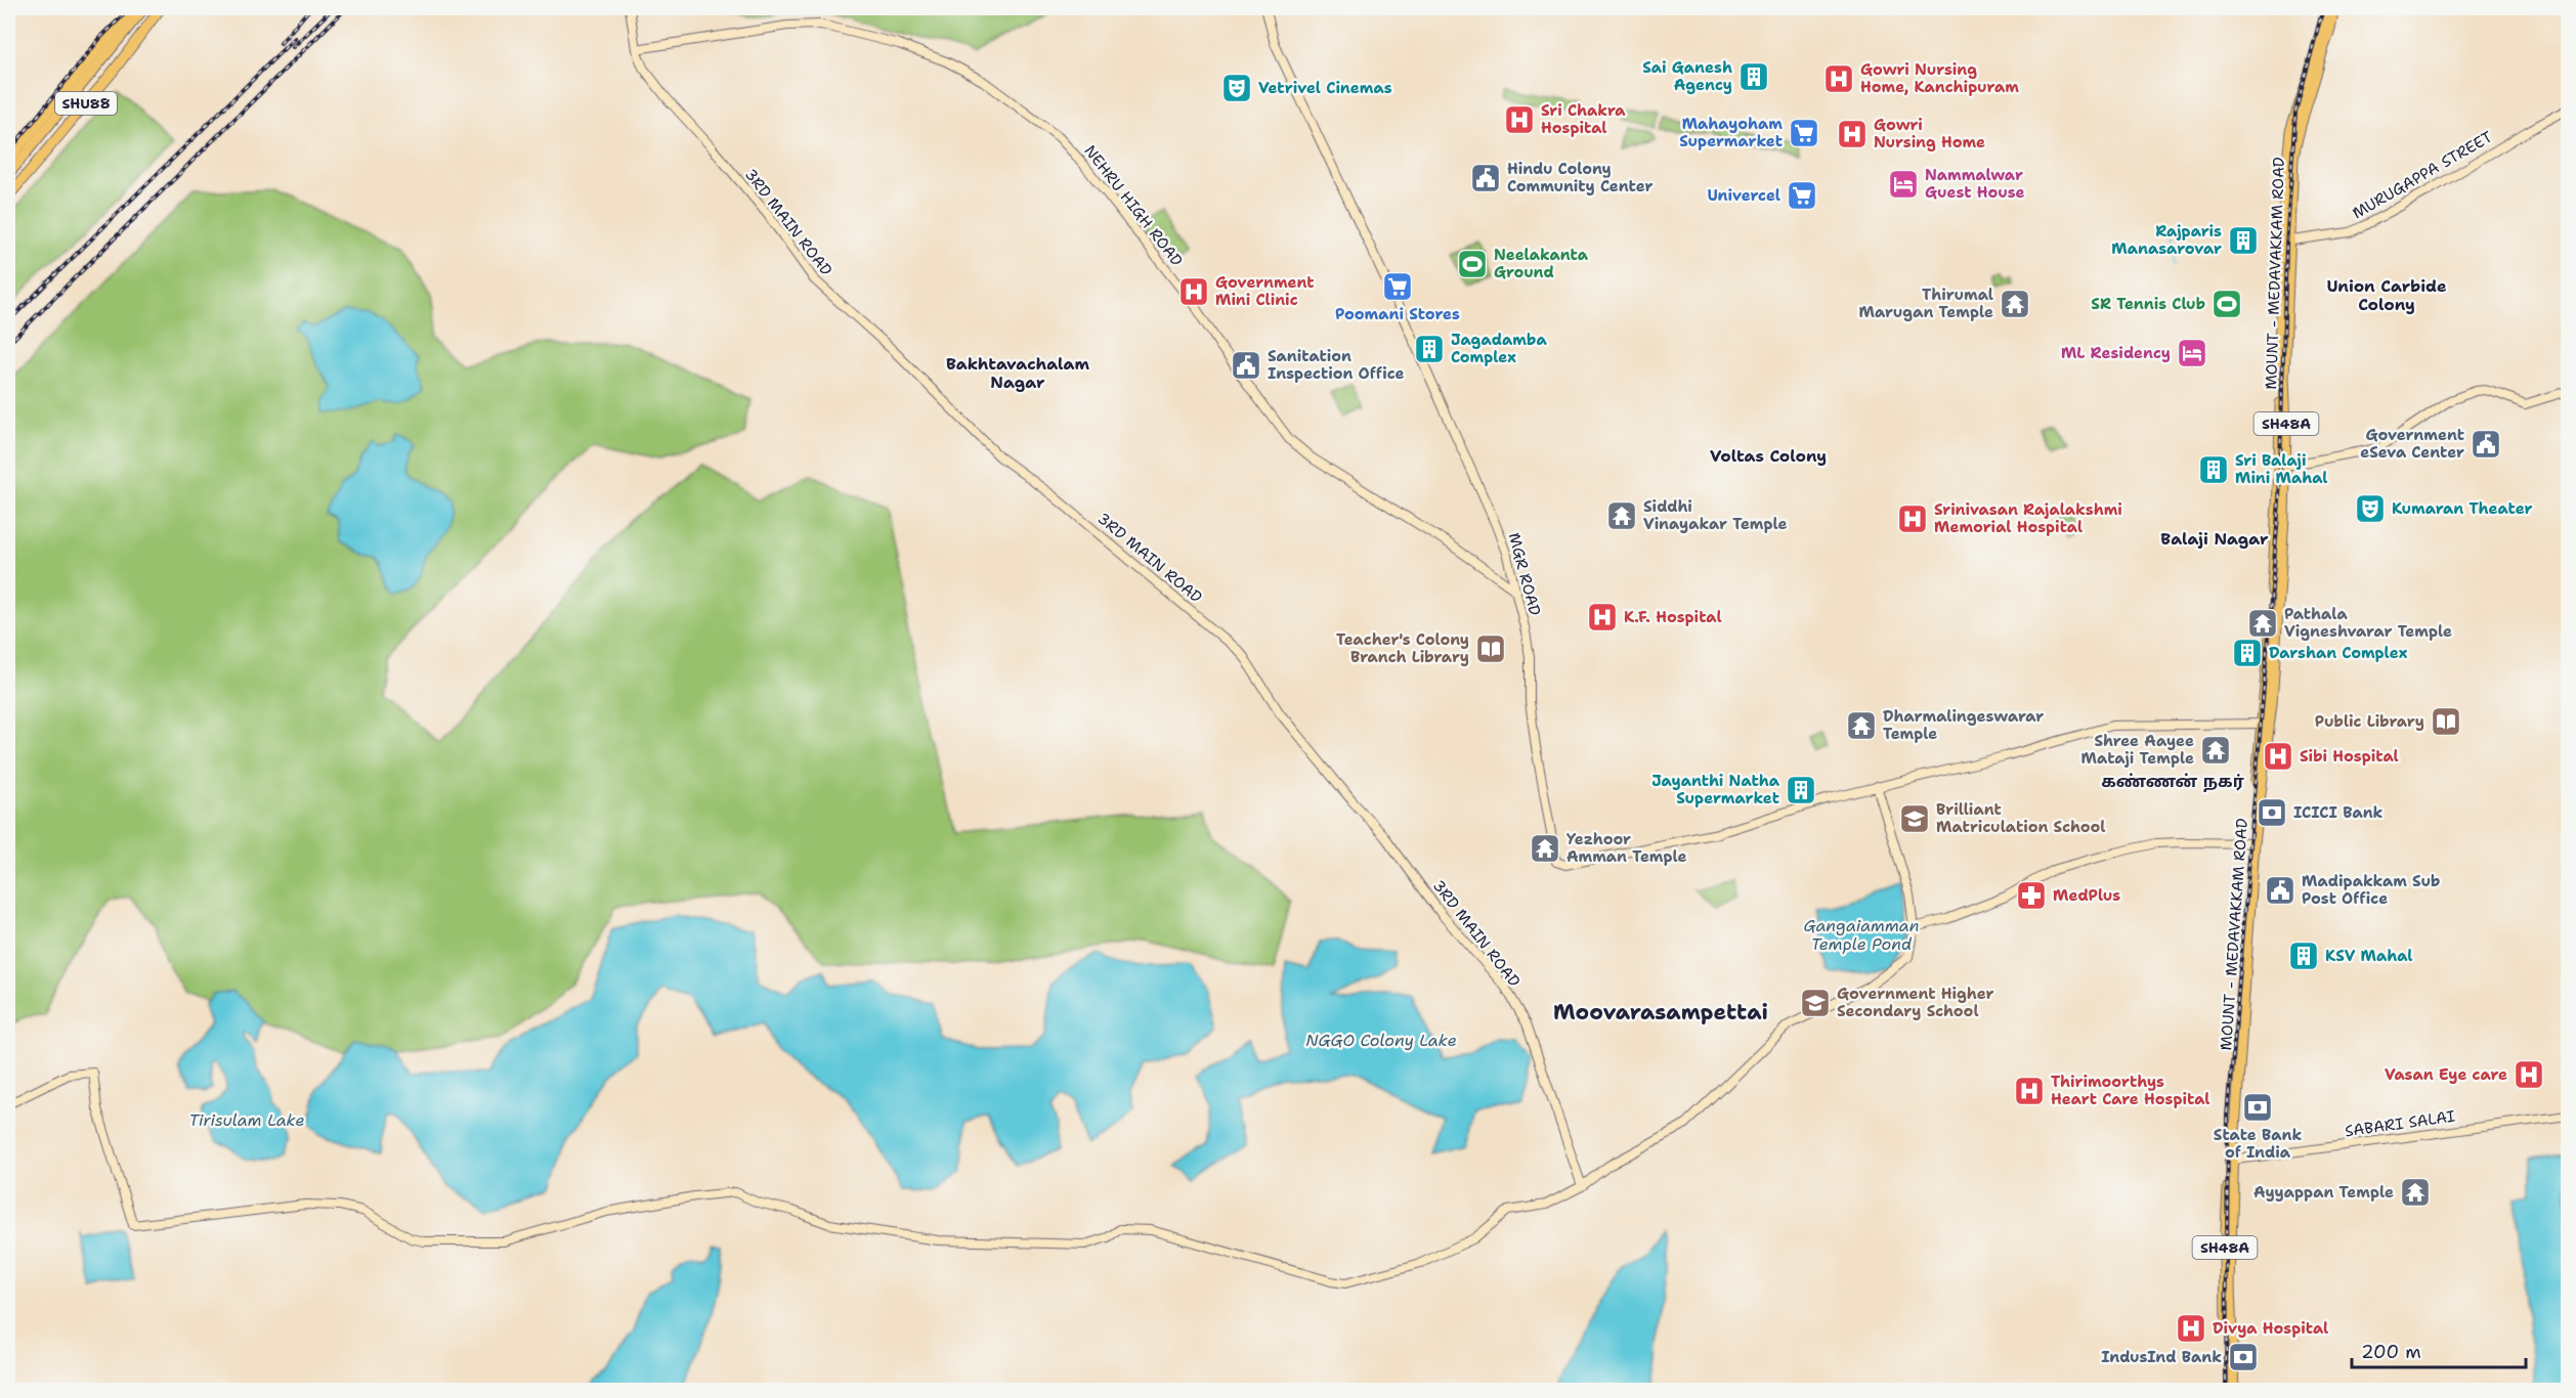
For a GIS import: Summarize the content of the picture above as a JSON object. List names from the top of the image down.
{
  "streets": {
    "main road": ["SHU88", "MOUNT - MEDAVAKKAM ROAD", "SH48A"],
    "street": [
      "MURUGAPPA STREET",
      "NEHRU HIGH ROAD",
      "3RD MAIN ROAD",
      "MGR ROAD",
      "SABARI SALAI"
    ]
  },
  "crossings": [
    ["MURUGAPPA STREET", "MOUNT - MEDAVAKKAM ROAD"],
    ["NEHRU HIGH ROAD", "3RD MAIN ROAD"],
    ["NEHRU HIGH ROAD", "MGR ROAD"],
    ["MOUNT - MEDAVAKKAM ROAD", "SABARI SALAI"]
  ],
  "districts": [
    "Union Carbide Colony",
    "Bakhtavachalam Nagar",
    "Voltas Colony",
    "Balaji Nagar",
    "கண்ணன் நகர்",
    "Moovarasampettai"
  ],
  "water": ["Gangaiamman Temple Pond", "NGGO Colony Lake", "Tirisulam Lake"],
  "places": {
    "building": [
      "Sai Ganesh Agency",
      "Rajparis Manasarovar",
      "Jagadamba Complex",
      "Sri Balaji Mini Mahal",
      "Darshan Complex",
      "Jayanthi Natha Supermarket",
      "KSV Mahal"
    ],
    "hospital": [
      "Gowri Nursing Home, Kanchipuram",
      "Sri Chakra Hospital",
      "Gowri Nursing Home",
      "Government Mini Clinic",
      "Srinivasan Rajalakshmi Memorial Hospital",
      "K.F. Hospital",
      "Sibi Hospital",
      "Vasan Eye care",
      "Thirimoorthys Heart Care Hospital",
      "Divya Hospital"
    ],
    "theatre": ["Vetrivel Cinemas", "Kumaran Theater"],
    "supermarket": ["Mahayoham Supermarket", "Univercel", "Poomani Stores"],
    "public building": [
      "Hindu Colony Community Center",
      "Sanitation Inspection Office",
      "Government eSeva Center",
      "Madipakkam Sub Post Office"
    ],
    "hotel": ["Nammalwar Guest House", "ML Residency"],
    "sports": ["Neelakanta Ground", "SR Tennis Club"],
    "temple": [
      "Thirumal Marugan Temple",
      "Siddhi Vinayakar Temple",
      "Pathala Vigneshvarar Temple",
      "Dharmalingeswarar Temple",
      "Shree Aayee Mataji Temple",
      "Yezhoor Amman Temple",
      "Ayyappan Temple"
    ],
    "library": ["Teacher's Colony Branch Library", "Public Library"],
    "bank": ["ICICI Bank", "State Bank of India", "IndusInd Bank"],
    "school or university": ["Brilliant Matriculation School", "Government Higher Secondary School"],
    "pharmacy": ["MedPlus"]
  },
  "scale_bar": "200 m"
}
